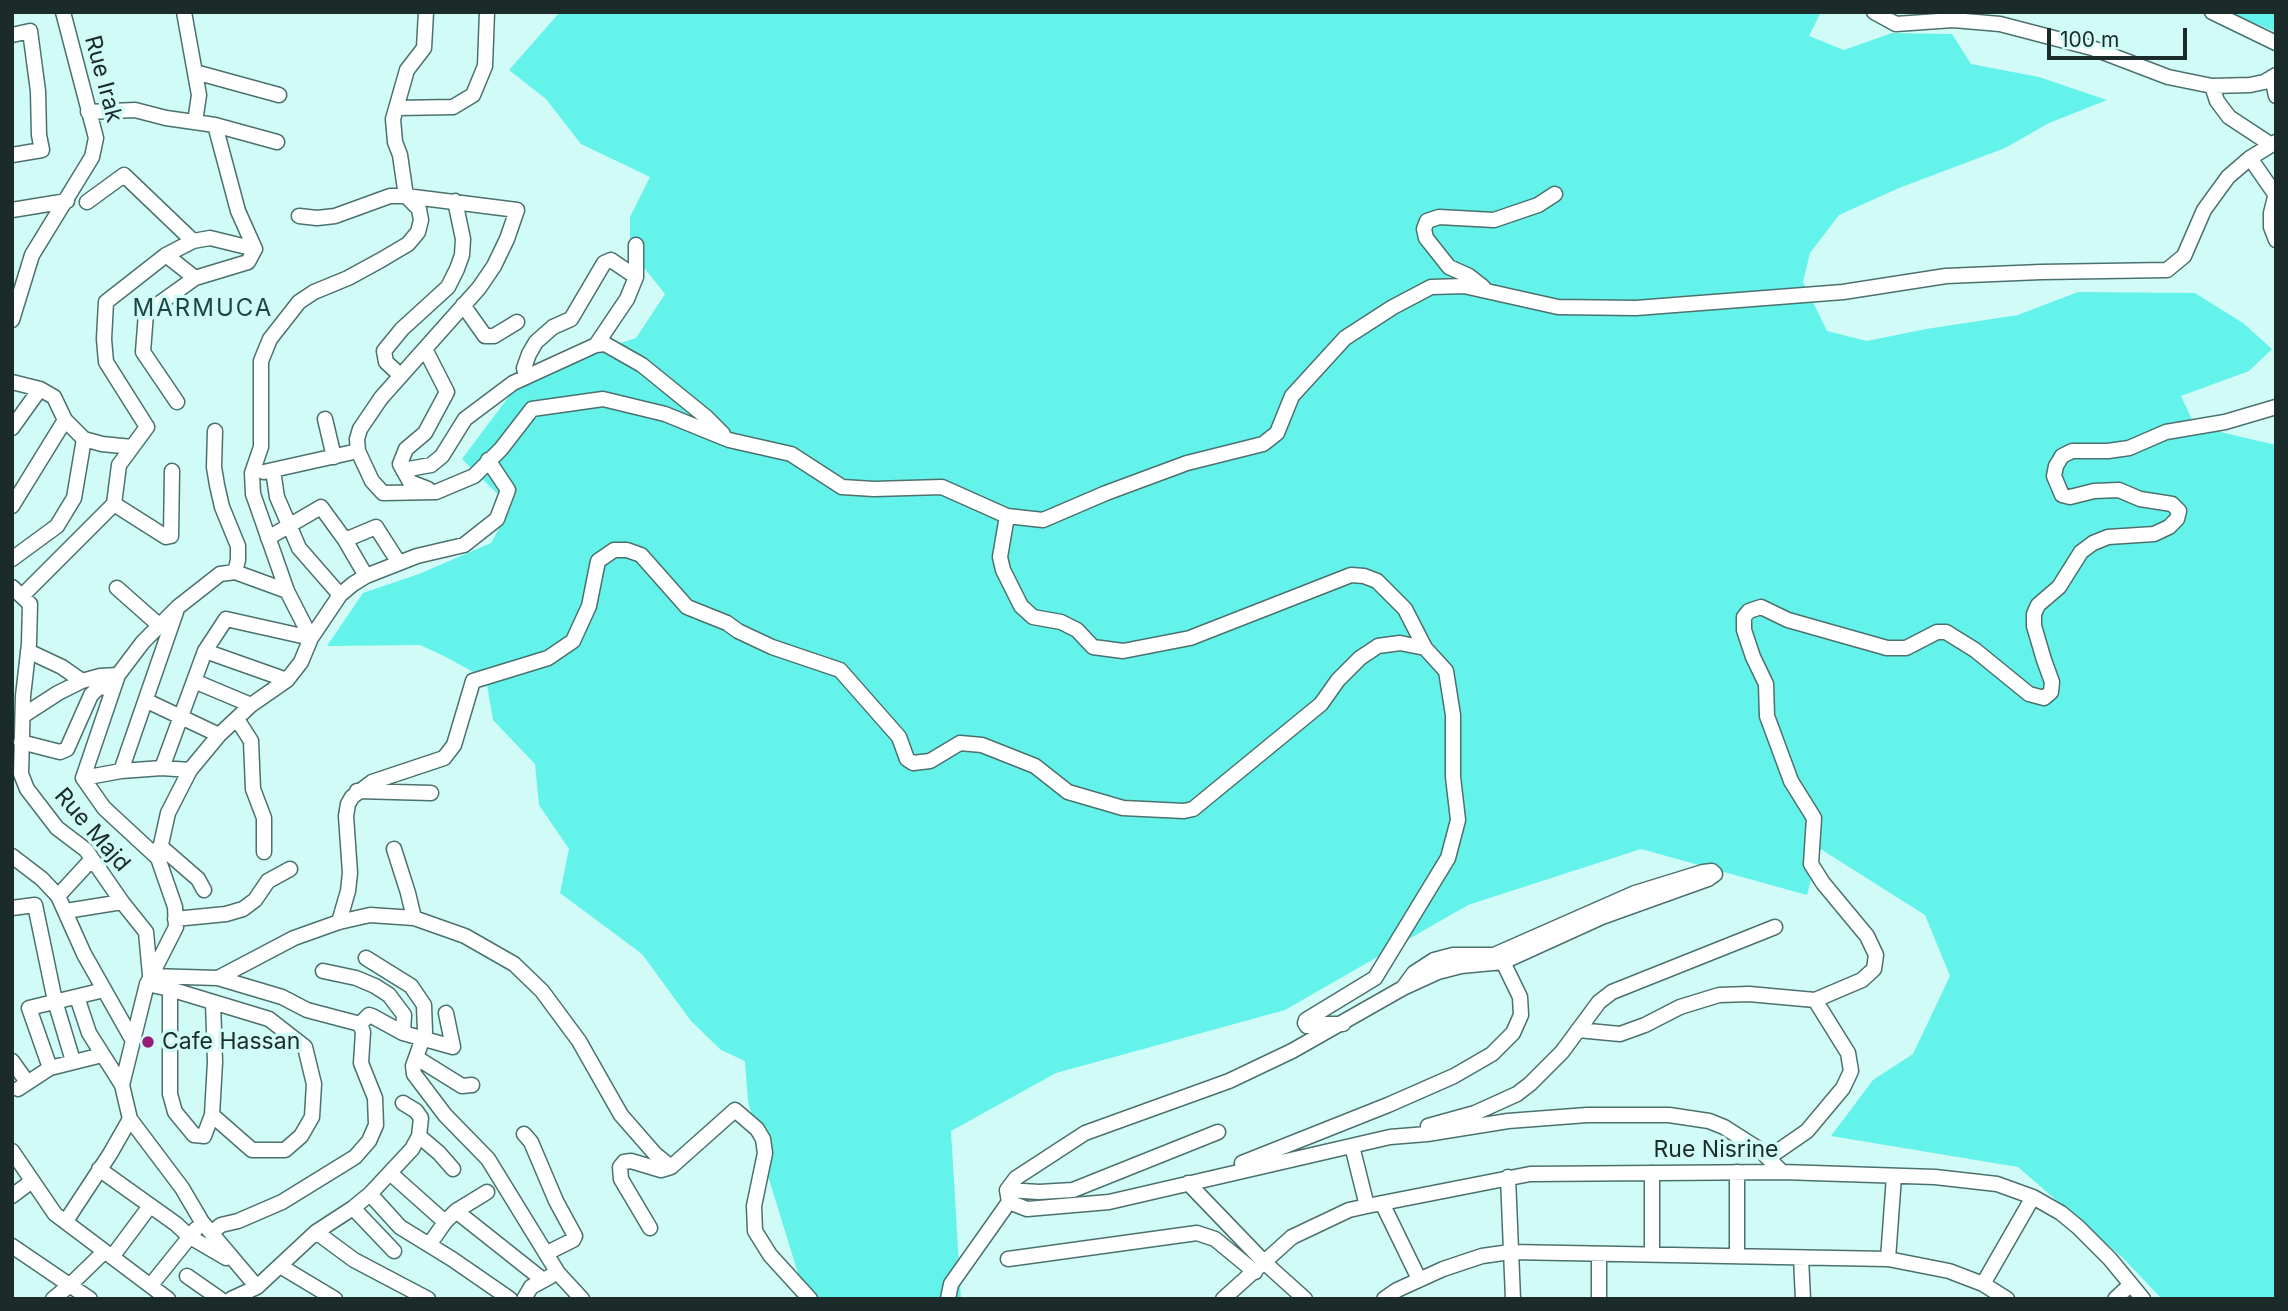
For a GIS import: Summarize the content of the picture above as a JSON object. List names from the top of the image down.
{
  "streets": {
    "street": ["Rue Irak", "Rue Majd", "Rue Nisrine"]
  },
  "districts": ["MARMUCA"],
  "places": ["Cafe Hassan"],
  "scale_bar": "100 m"
}
